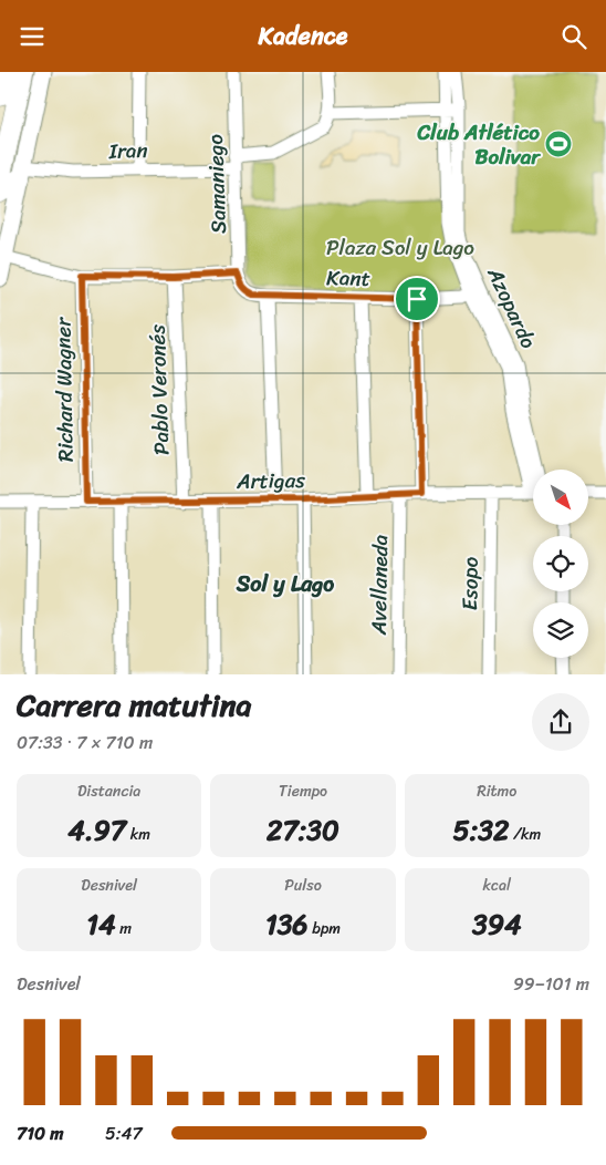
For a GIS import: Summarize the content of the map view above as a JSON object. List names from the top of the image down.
{
  "streets": {
    "street": [
      "Iran",
      "Samaniego",
      "Kant",
      "Azopardo",
      "Richard Wagner",
      "Pablo Veronés",
      "Artigas",
      "Esopo",
      "Avellaneda"
    ]
  },
  "crossings": [
    ["Iran", "Samaniego"],
    ["Samaniego", "Kant"],
    ["Kant", "Azopardo"],
    ["Azopardo", "Artigas"],
    ["Richard Wagner", "Artigas"],
    ["Pablo Veronés", "Artigas"],
    ["Artigas", "Esopo"],
    ["Artigas", "Avellaneda"]
  ],
  "districts": ["Sol y Lago"],
  "parks": ["Plaza Sol y Lago"],
  "places": {
    "sports": ["Club Atlético Bolivar"]
  },
  "north": "bottom right",
  "page": {
    "header": "Kadence",
    "heading": ["Carrera matutina", "07:33 · 7 × 710 m"],
    "stats": [
      ["Distancia", "4.97 km"],
      ["Tiempo", "27:30"],
      ["Ritmo", "5:32 /km"],
      ["Desnivel", "14 m"],
      ["Pulso", "136 bpm"],
      ["kcal", "394"]
    ],
    "chart": ["Desnivel", "99–101 m"],
    "list": [
      {
        "name": "710 m",
        "note": "5:47"
      }
    ]
  }
}
